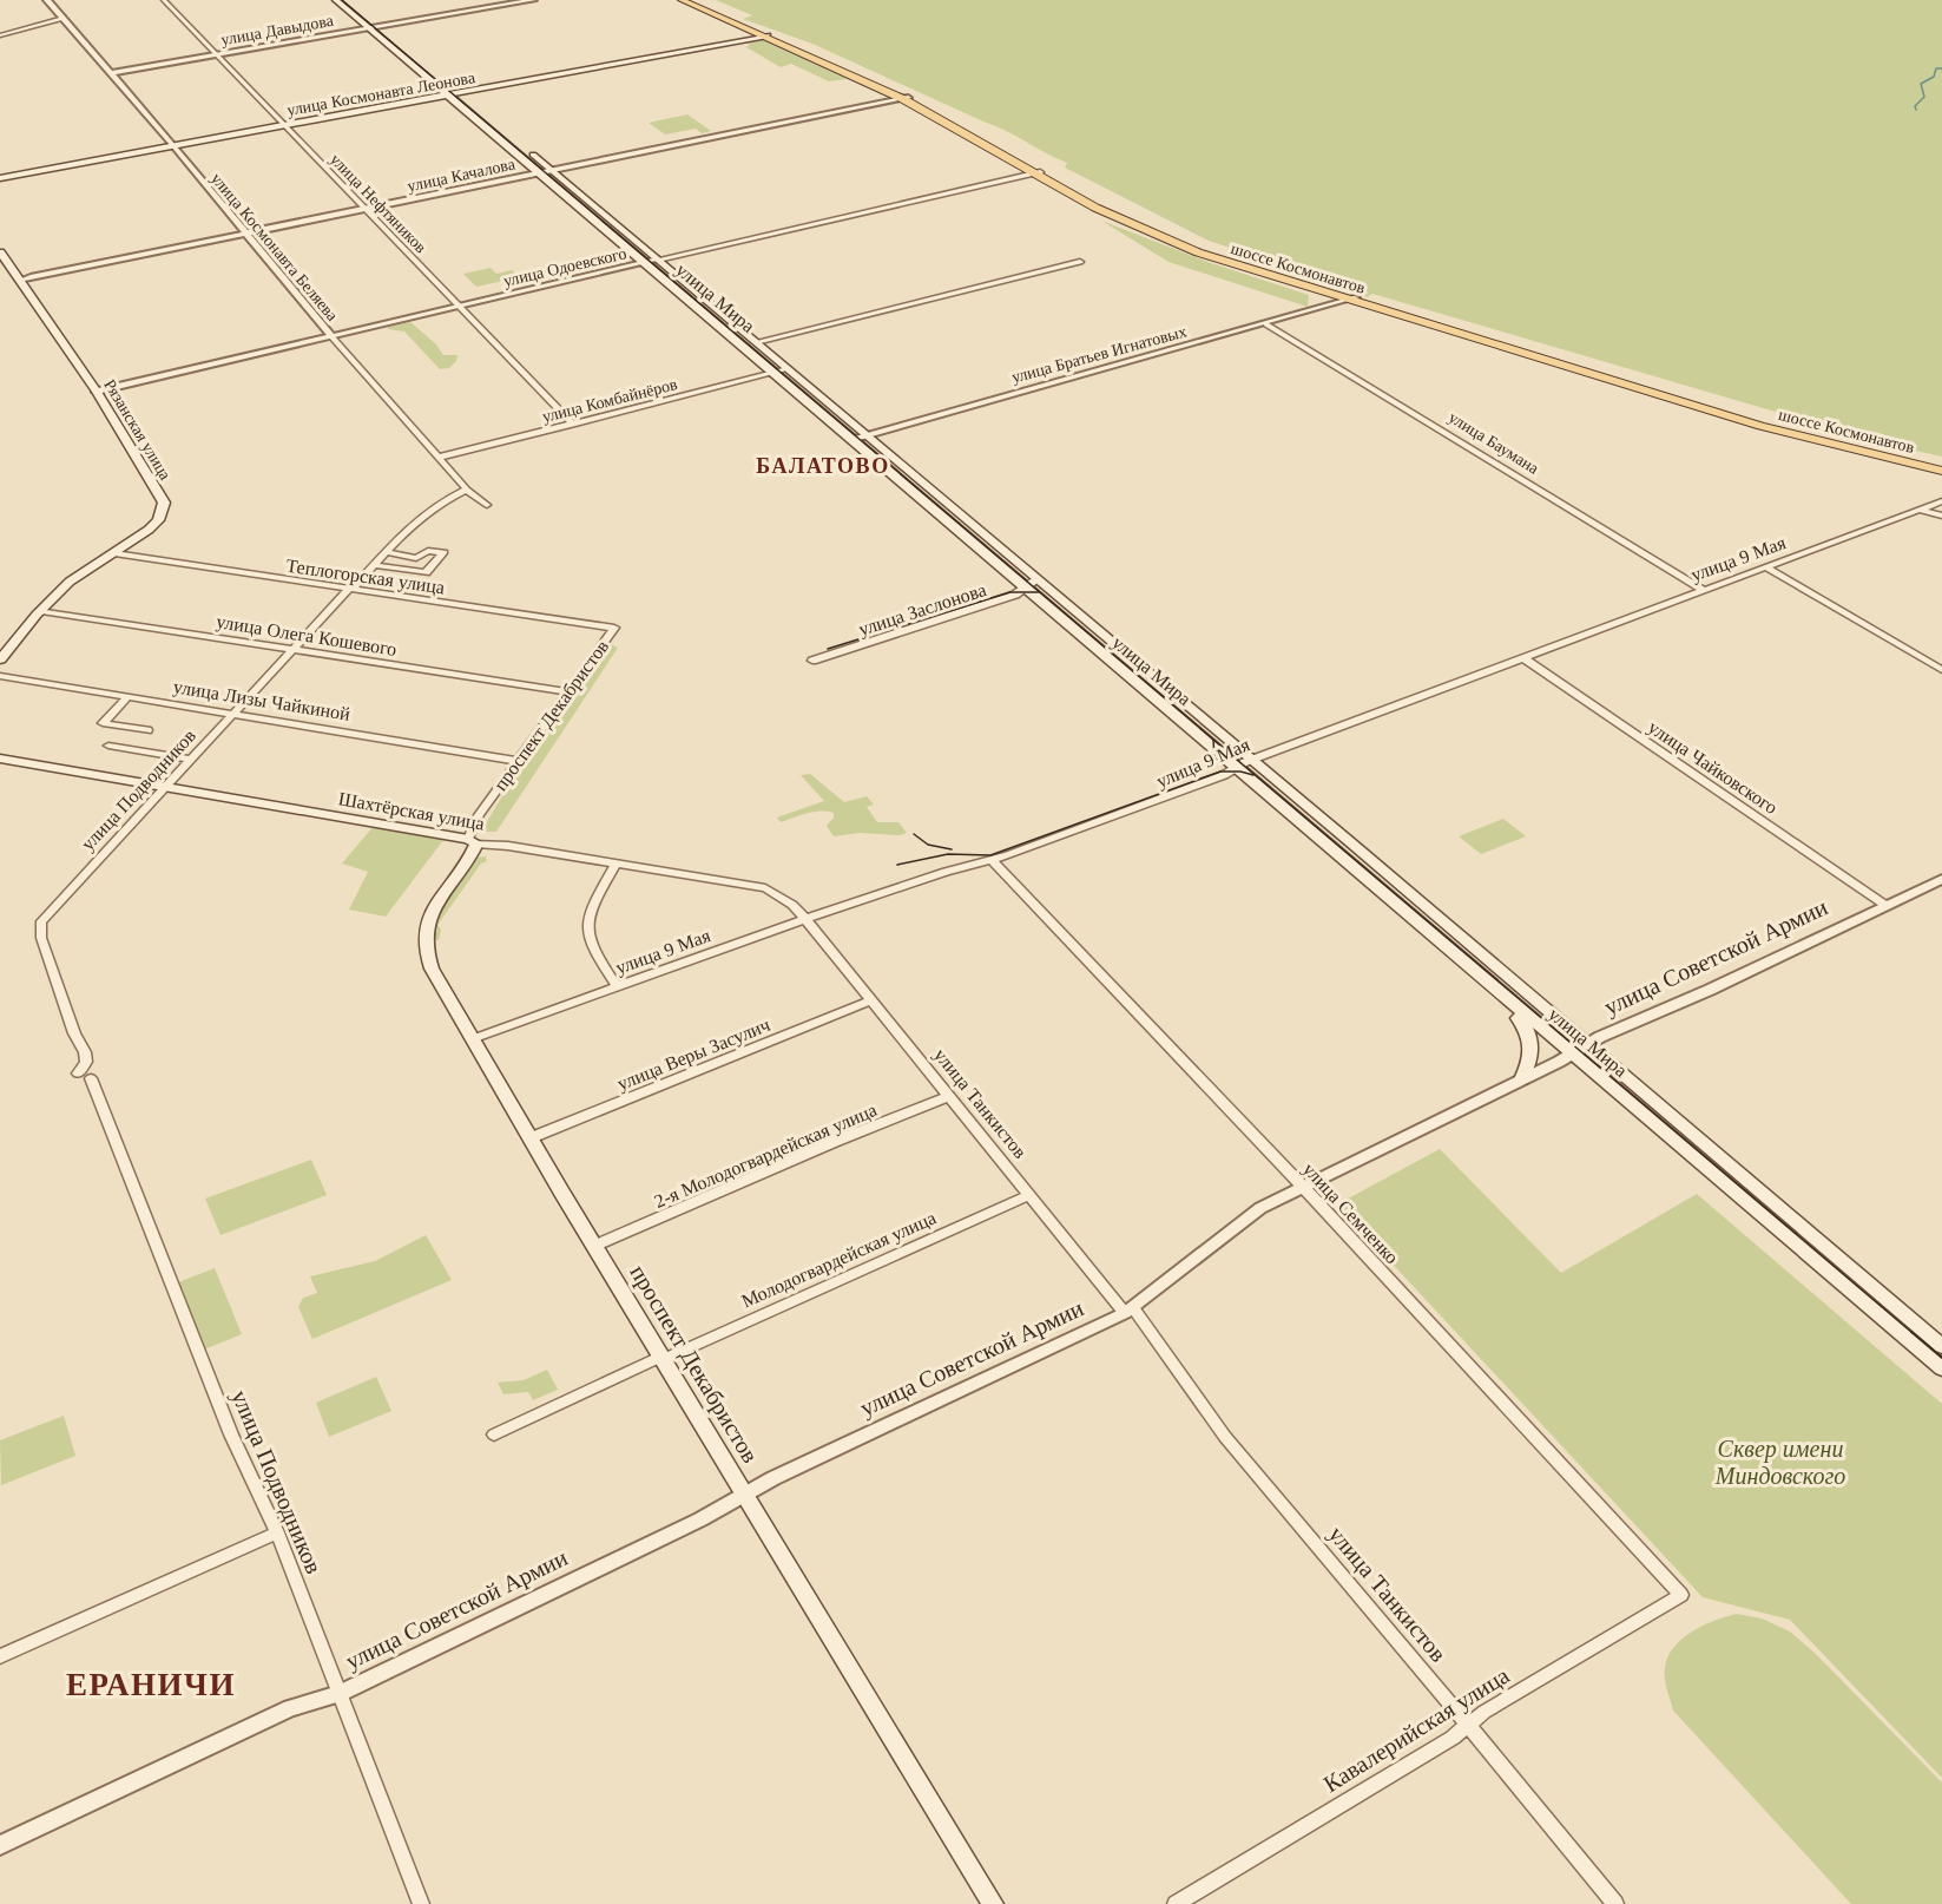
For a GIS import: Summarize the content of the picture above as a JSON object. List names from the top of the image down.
{
  "streets": {
    "main road": [
      "улица Космонавта Леонова",
      "шоссе Космонавтов",
      "улица Мира",
      "Рязанская улица",
      "проспект Декабристов",
      "Шахтёрская улица"
    ],
    "street": [
      "улица Давыдова",
      "улица Качалова",
      "улица Нефтяников",
      "улица Космонавта Беляева",
      "улица Одоевского",
      "улица Братьев Игнатовых",
      "улица Комбайнёров",
      "улица Баумана",
      "улица 9 Мая",
      "Теплогорская улица",
      "улица Заслонова",
      "улица Олега Кошевого",
      "улица Лизы Чайкиной",
      "улица Чайковского",
      "улица Подводников",
      "улица Советской Армии",
      "улица Веры Засулич",
      "улица Танкистов",
      "2-я Молодогвардейская улица",
      "улица Семченко",
      "Молодогвардейская улица",
      "Кавалерийская улица"
    ]
  },
  "crossings": [
    ["улица Давыдова", "улица Нефтяников"],
    ["улица Давыдова", "улица Космонавта Беляева"],
    ["улица Давыдова", "улица Мира"],
    ["улица Космонавта Леонова", "улица Нефтяников"],
    ["улица Космонавта Леонова", "улица Космонавта Беляева"],
    ["улица Космонавта Леонова", "шоссе Космонавтов"],
    ["улица Космонавта Леонова", "улица Мира"],
    ["улица Качалова", "улица Нефтяников"],
    ["улица Качалова", "улица Космонавта Беляева"],
    ["улица Качалова", "шоссе Космонавтов"],
    ["улица Качалова", "улица Мира"],
    ["улица Качалова", "Рязанская улица"],
    ["улица Нефтяников", "улица Одоевского"],
    ["улица Нефтяников", "улица Комбайнёров"],
    ["улица Космонавта Беляева", "улица Одоевского"],
    ["улица Космонавта Беляева", "улица Комбайнёров"],
    ["улица Космонавта Беляева", "улица Подводников"],
    ["улица Одоевского", "шоссе Космонавтов"],
    ["улица Одоевского", "улица Мира"],
    ["улица Одоевского", "Рязанская улица"],
    ["шоссе Космонавтов", "улица Братьев Игнатовых"],
    ["улица Мира", "улица Братьев Игнатовых"],
    ["улица Мира", "улица Комбайнёров"],
    ["улица Мира", "улица 9 Мая"],
    ["улица Мира", "улица Заслонова"],
    ["улица Мира", "улица Советской Армии"],
    ["улица Братьев Игнатовых", "улица Баумана"],
    ["Рязанская улица", "Теплогорская улица"],
    ["Рязанская улица", "улица Олега Кошевого"],
    ["улица Баумана", "улица 9 Мая"],
    ["улица 9 Мая", "проспект Декабристов"],
    ["улица 9 Мая", "улица Чайковского"],
    ["улица 9 Мая", "Шахтёрская улица"],
    ["улица 9 Мая", "улица Танкистов"],
    ["улица 9 Мая", "улица Семченко"],
    ["Теплогорская улица", "проспект Декабристов"],
    ["Теплогорская улица", "улица Подводников"],
    ["улица Олега Кошевого", "проспект Декабристов"],
    ["улица Олега Кошевого", "улица Подводников"],
    ["улица Лизы Чайкиной", "проспект Декабристов"],
    ["улица Лизы Чайкиной", "улица Подводников"],
    ["проспект Декабристов", "Шахтёрская улица"],
    ["проспект Декабристов", "улица Советской Армии"],
    ["проспект Декабристов", "улица Веры Засулич"],
    ["проспект Декабристов", "2-я Молодогвардейская улица"],
    ["проспект Декабристов", "Молодогвардейская улица"],
    ["улица Чайковского", "улица Советской Армии"],
    ["улица Подводников", "Шахтёрская улица"],
    ["улица Подводников", "улица Советской Армии"],
    ["Шахтёрская улица", "улица Танкистов"],
    ["улица Советской Армии", "улица Танкистов"],
    ["улица Советской Армии", "улица Семченко"],
    ["улица Веры Засулич", "улица Танкистов"],
    ["улица Танкистов", "2-я Молодогвардейская улица"],
    ["улица Танкистов", "Молодогвардейская улица"],
    ["улица Танкистов", "Кавалерийская улица"],
    ["улица Семченко", "Кавалерийская улица"]
  ],
  "districts": ["БАЛАТОВО", "ЕРАНИЧИ"],
  "parks": ["Сквер имени Миндовского"]
}
